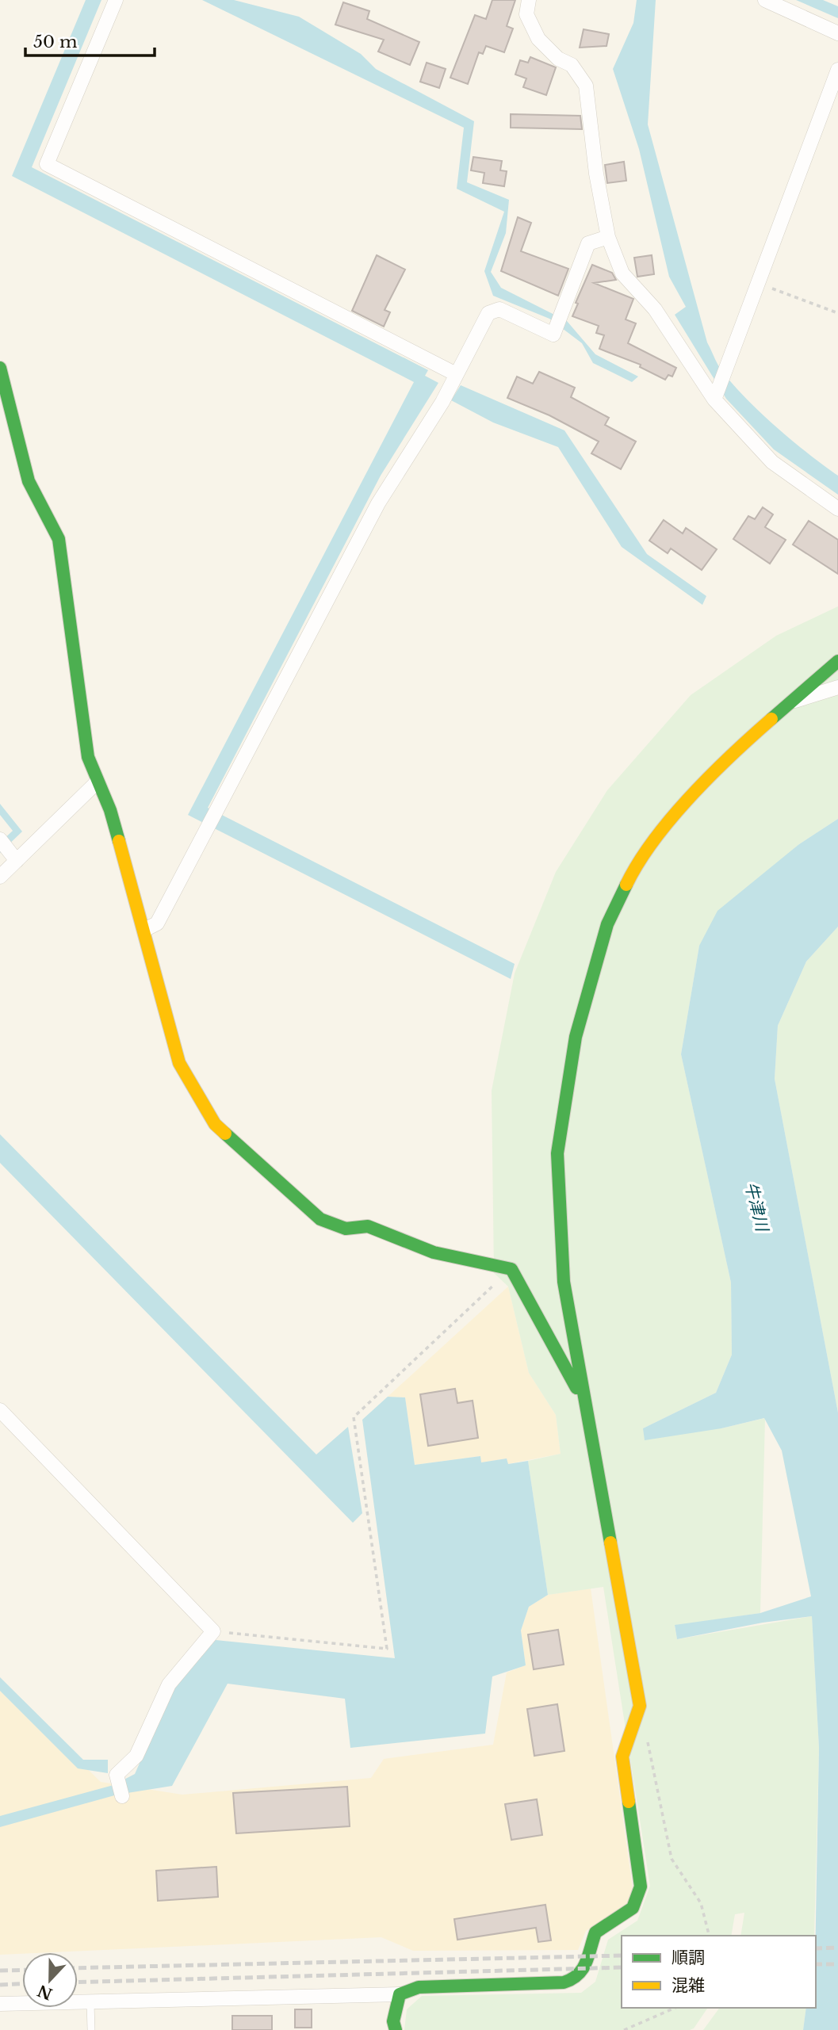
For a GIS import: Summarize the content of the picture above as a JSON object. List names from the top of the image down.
{
  "water": ["牛津川"],
  "legend": ["順調", "混雑"],
  "scale_bar": "50 m",
  "north": "bottom"
}
